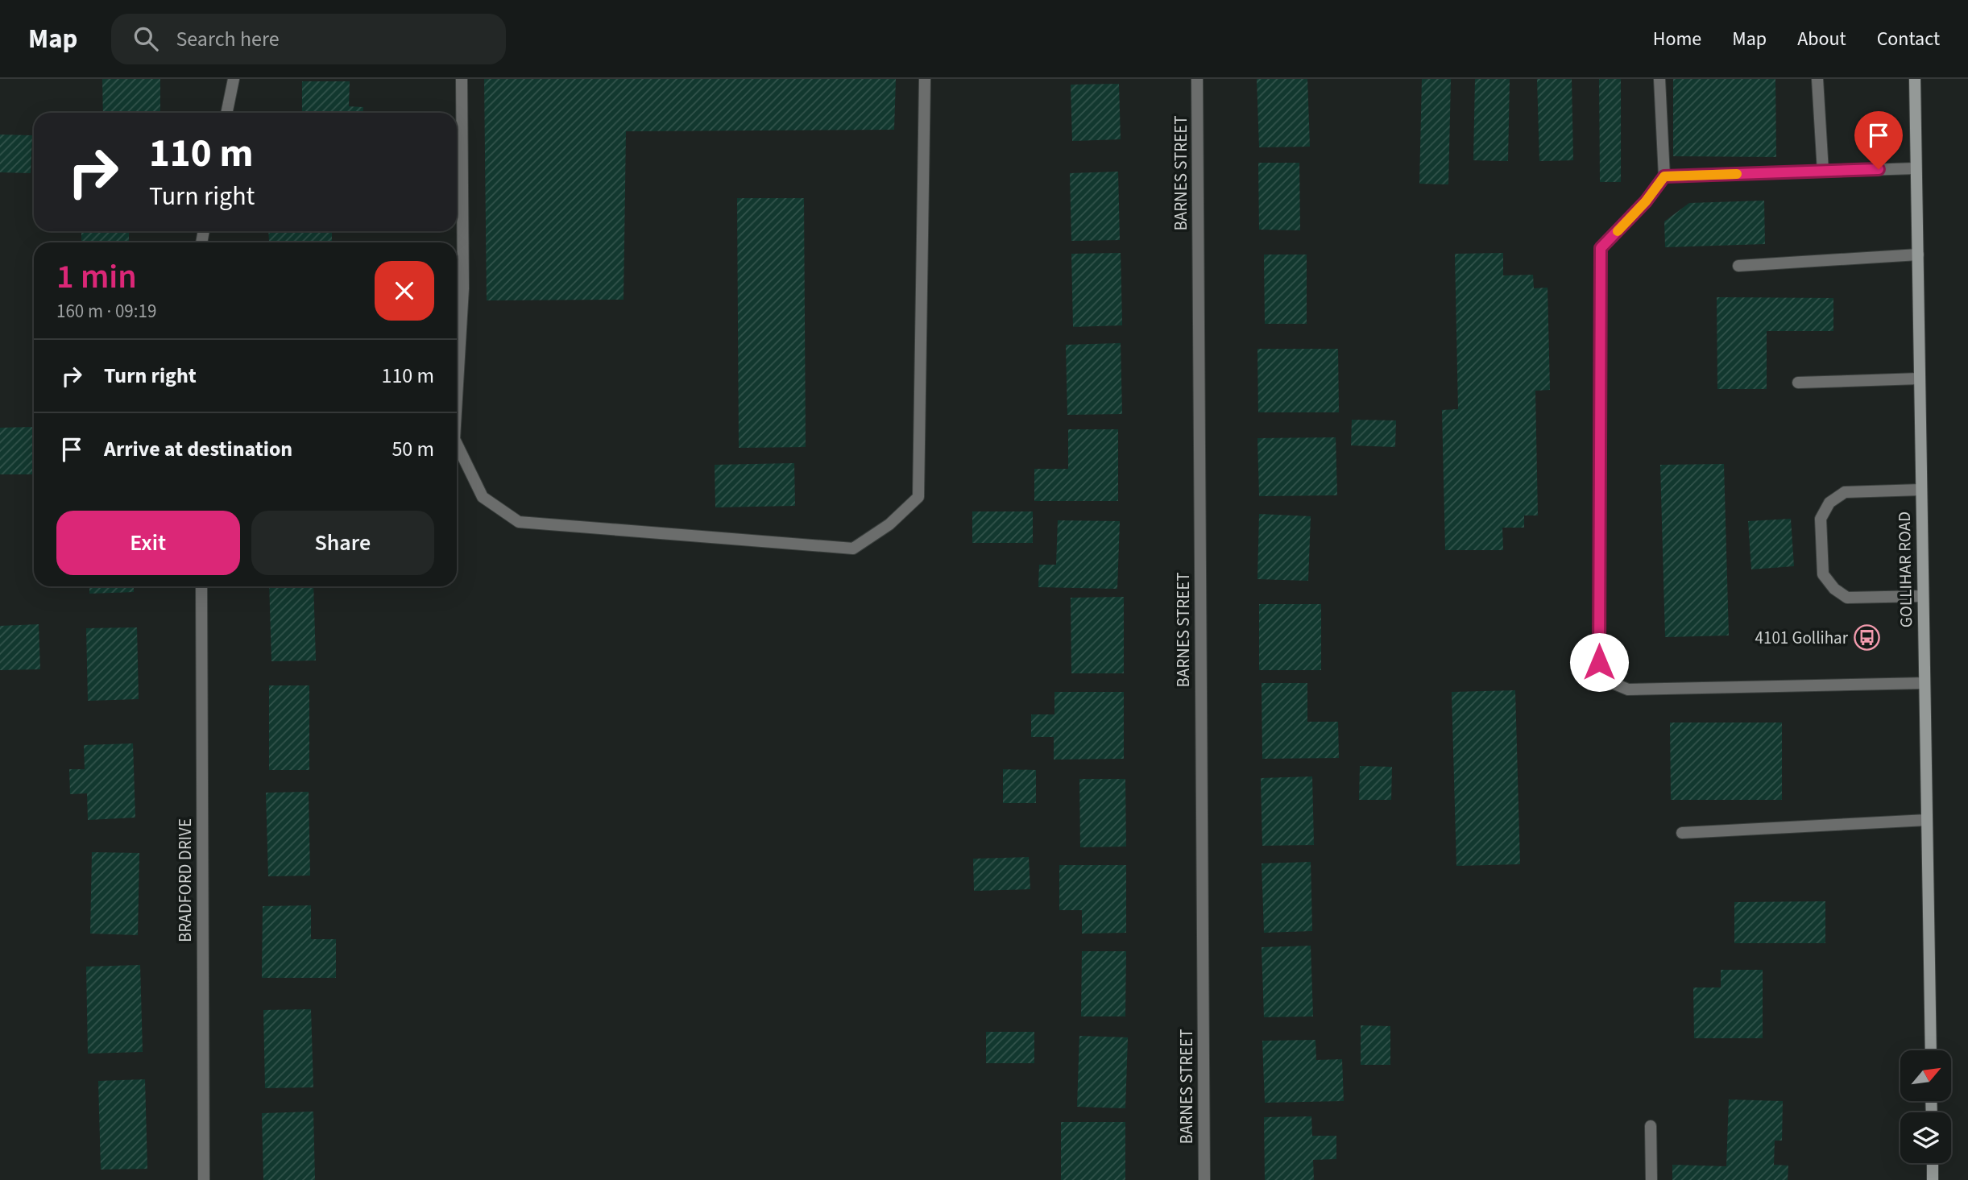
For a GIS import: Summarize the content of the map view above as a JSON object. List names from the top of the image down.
{
  "streets": {
    "main road": ["GOLLIHAR ROAD"],
    "street": ["BARNES STREET", "BRADFORD DRIVE"]
  },
  "places": {
    "bus stop": ["4101 Gollihar"]
  },
  "north": "top right",
  "page": {
    "header": "Map",
    "search": "Search here",
    "nav": [
      "Home",
      "Map",
      "About",
      "Contact"
    ],
    "turn": ["110 m", "Turn right"],
    "heading": ["1 min", "160 m · 09:19"],
    "list": [
      {
        "name": "Turn right",
        "value": "110 m"
      },
      {
        "name": "Arrive at destination",
        "value": "50 m"
      }
    ],
    "buttons": ["Exit", "Share"]
  }
}
